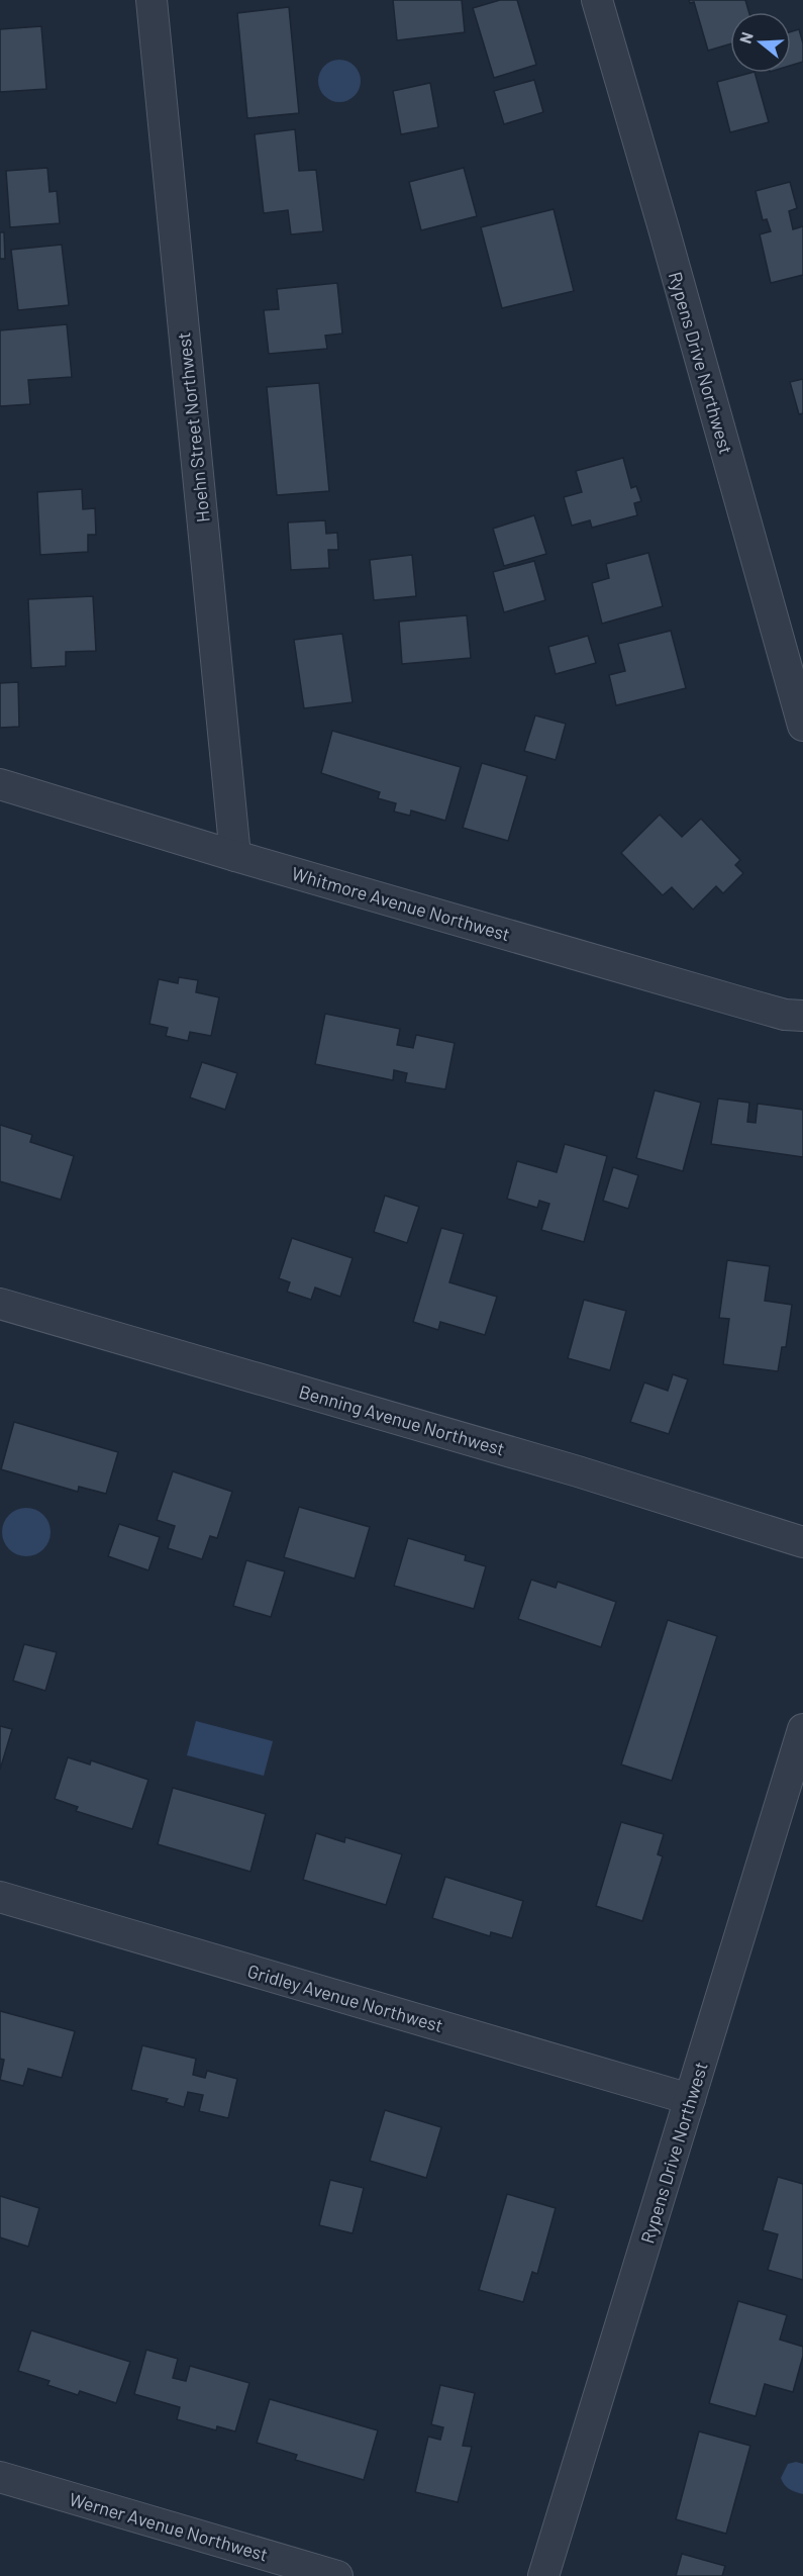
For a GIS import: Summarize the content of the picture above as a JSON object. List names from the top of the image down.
{
  "streets": {
    "street": [
      "Rypens Drive Northwest",
      "Hoehn Street Northwest",
      "Whitmore Avenue Northwest",
      "Benning Avenue Northwest",
      "Gridley Avenue Northwest",
      "Werner Avenue Northwest"
    ]
  },
  "crossings": [
    ["Rypens Drive Northwest", "Gridley Avenue Northwest"],
    ["Hoehn Street Northwest", "Whitmore Avenue Northwest"]
  ],
  "north": "left"
}
